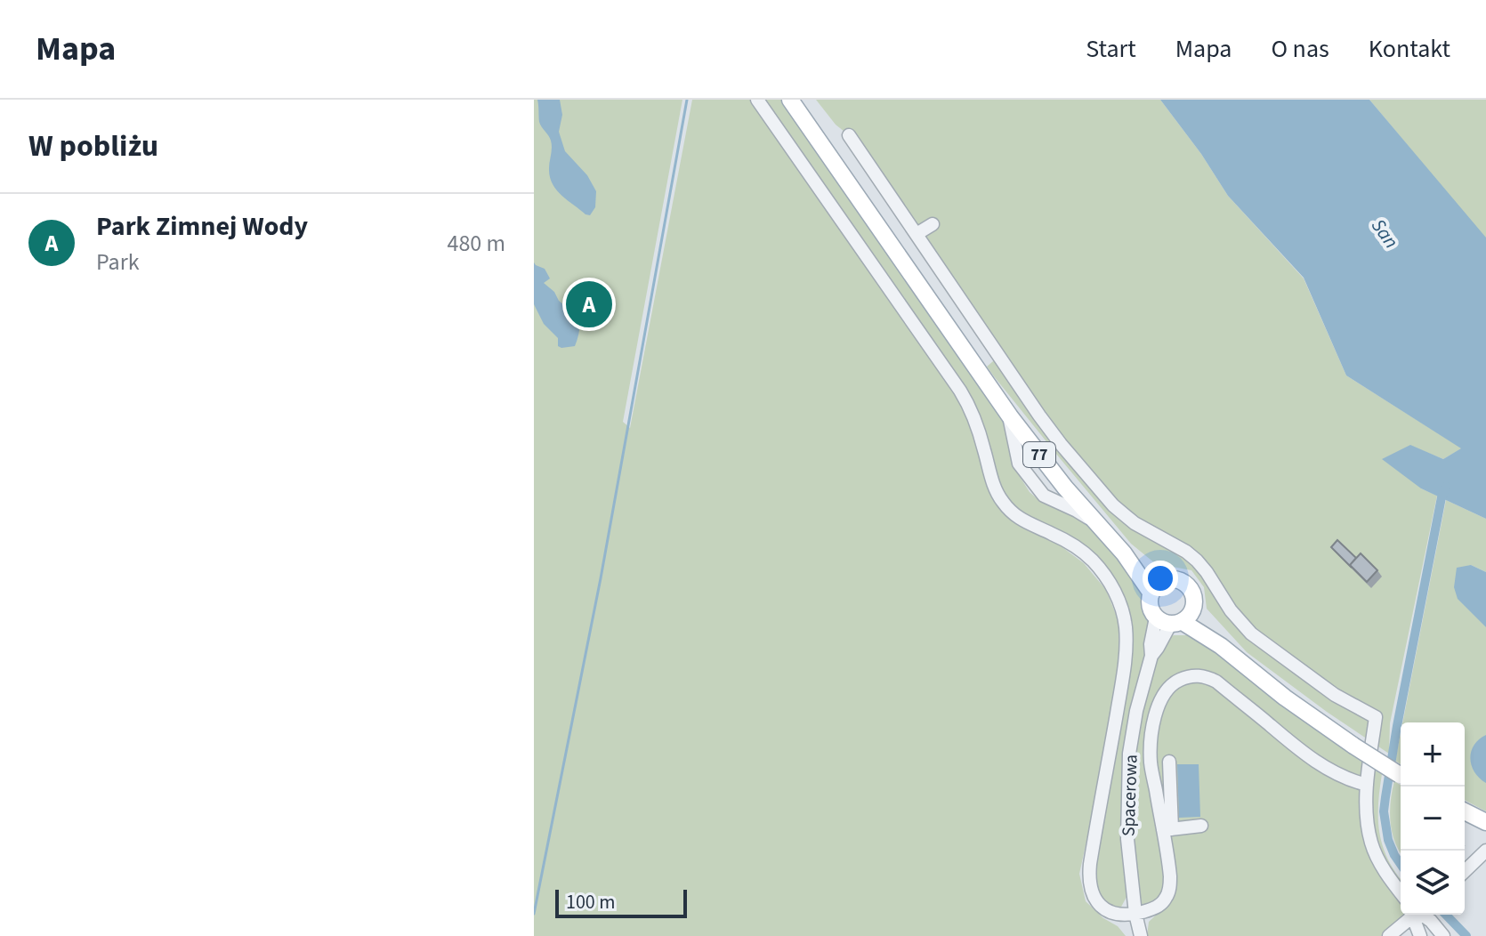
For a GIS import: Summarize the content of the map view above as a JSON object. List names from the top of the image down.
{
  "streets": {
    "main road": ["77"],
    "street": ["Spacerowa"]
  },
  "crossings": [
    ["77", "Spacerowa"]
  ],
  "water": ["San"],
  "scale_bar": "100 m",
  "page": {
    "header": "Mapa",
    "nav": [
      "Start",
      "Mapa",
      "O nas",
      "Kontakt"
    ],
    "heading": "W pobliżu",
    "list": [
      {
        "mark": "A",
        "name": "Park Zimnej Wody",
        "note": "Park",
        "value": "480 m"
      }
    ],
    "pins": "A",
    "map_buttons": ["+", "−"],
    "scale": "100 m"
  }
}
